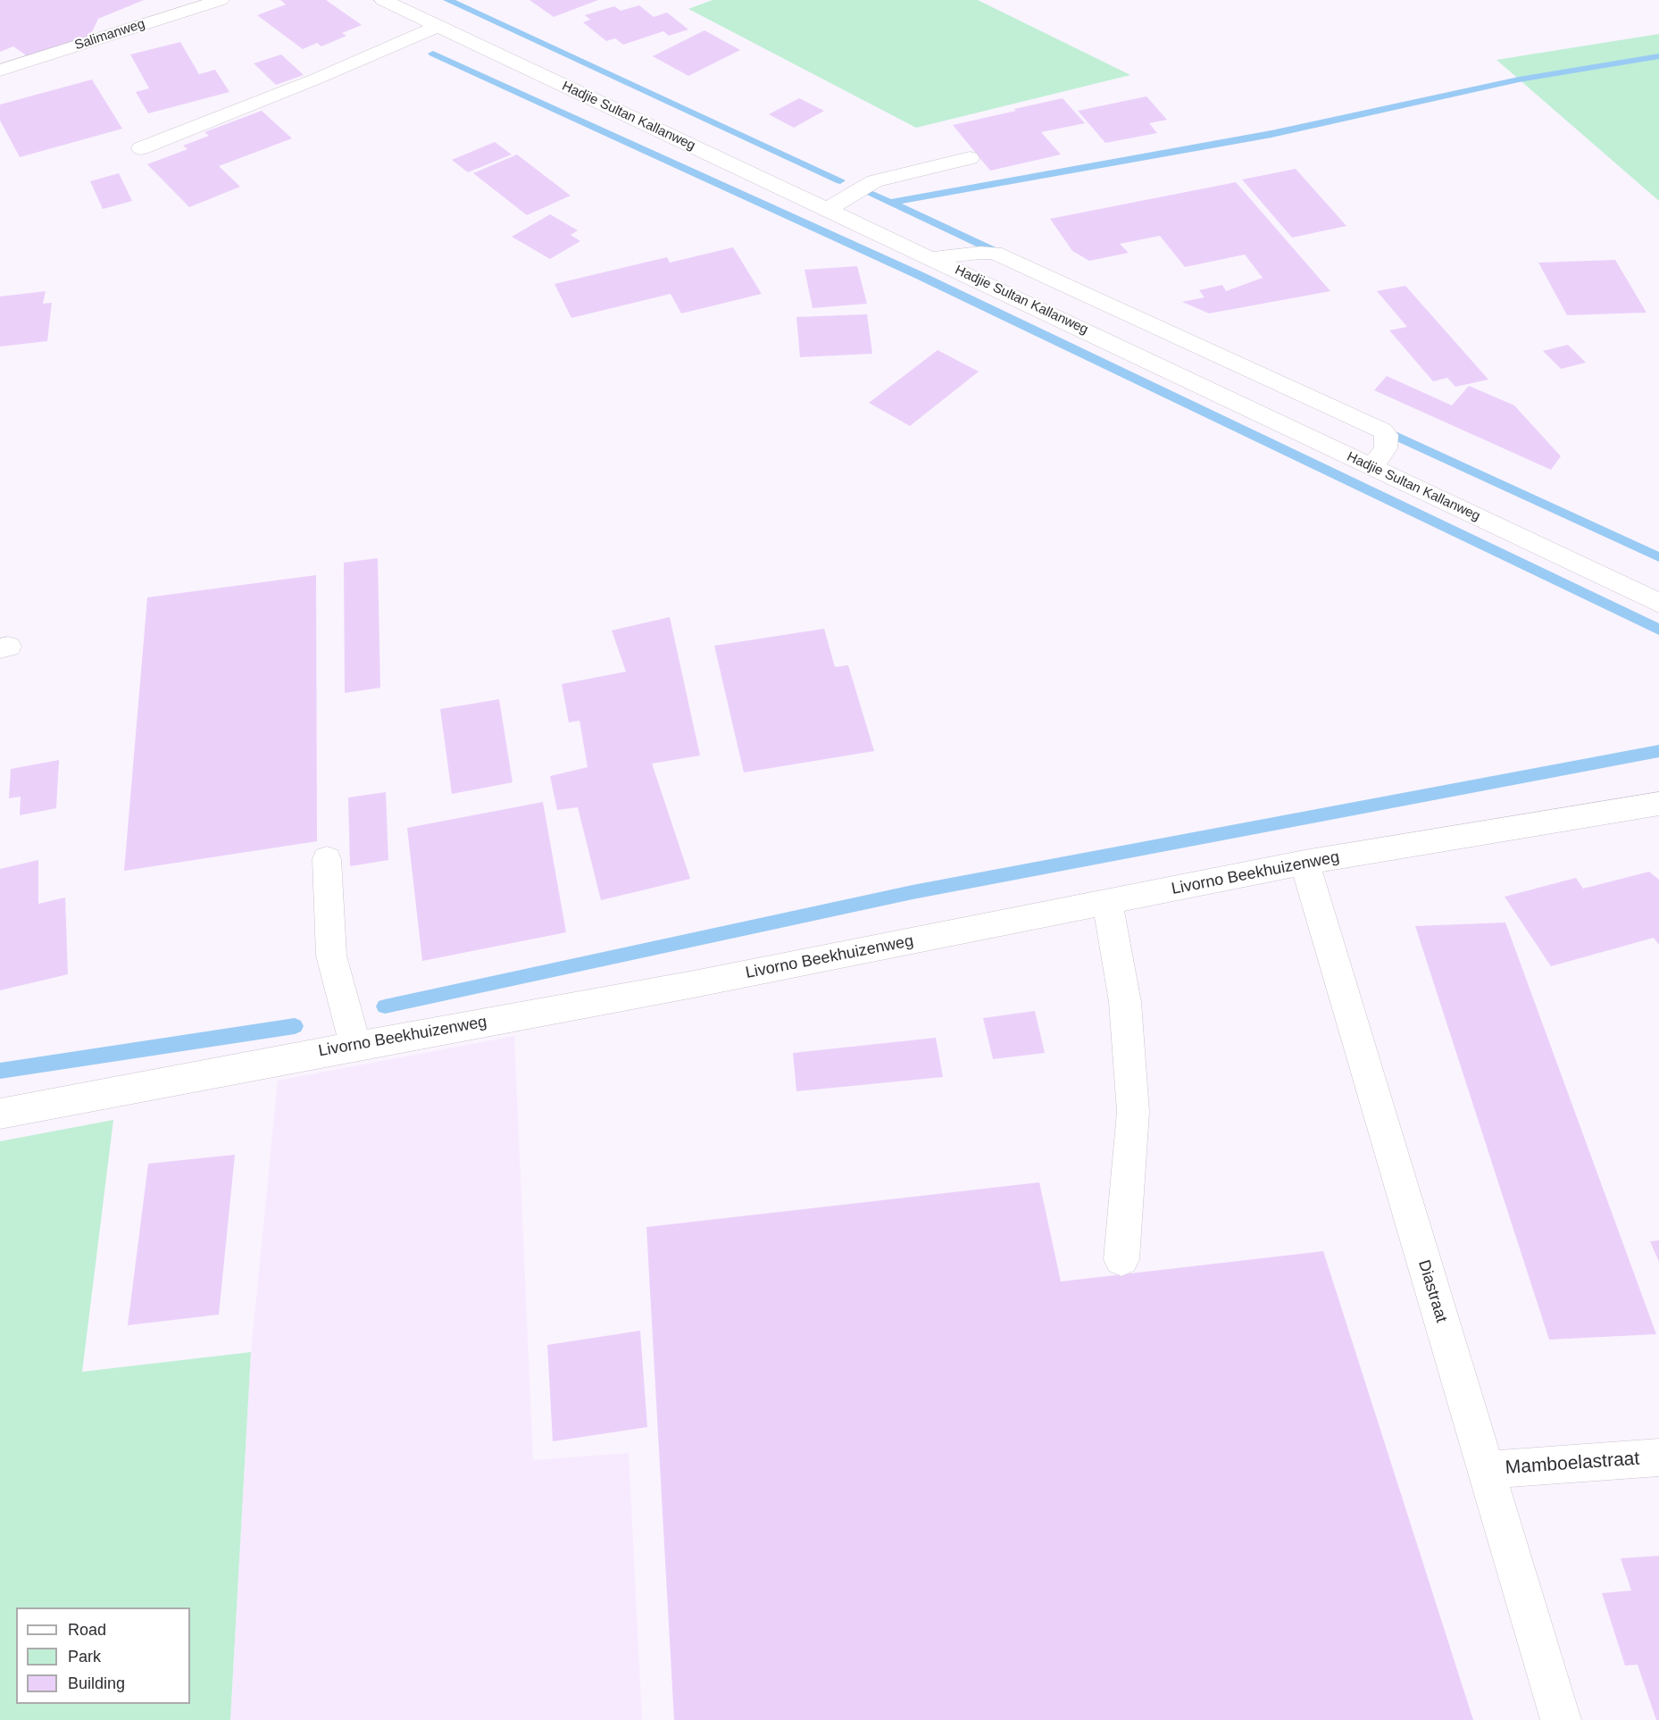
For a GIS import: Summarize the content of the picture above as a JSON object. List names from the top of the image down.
{
  "streets": {
    "street": [
      "Salimanweg",
      "Hadjie Sultan Kallanweg",
      "Livorno Beekhuizenweg",
      "Diastraat",
      "Mamboelastraat"
    ]
  },
  "crossings": [
    ["Livorno Beekhuizenweg", "Diastraat"],
    ["Diastraat", "Mamboelastraat"]
  ],
  "legend": ["Road", "Park", "Building"]
}
